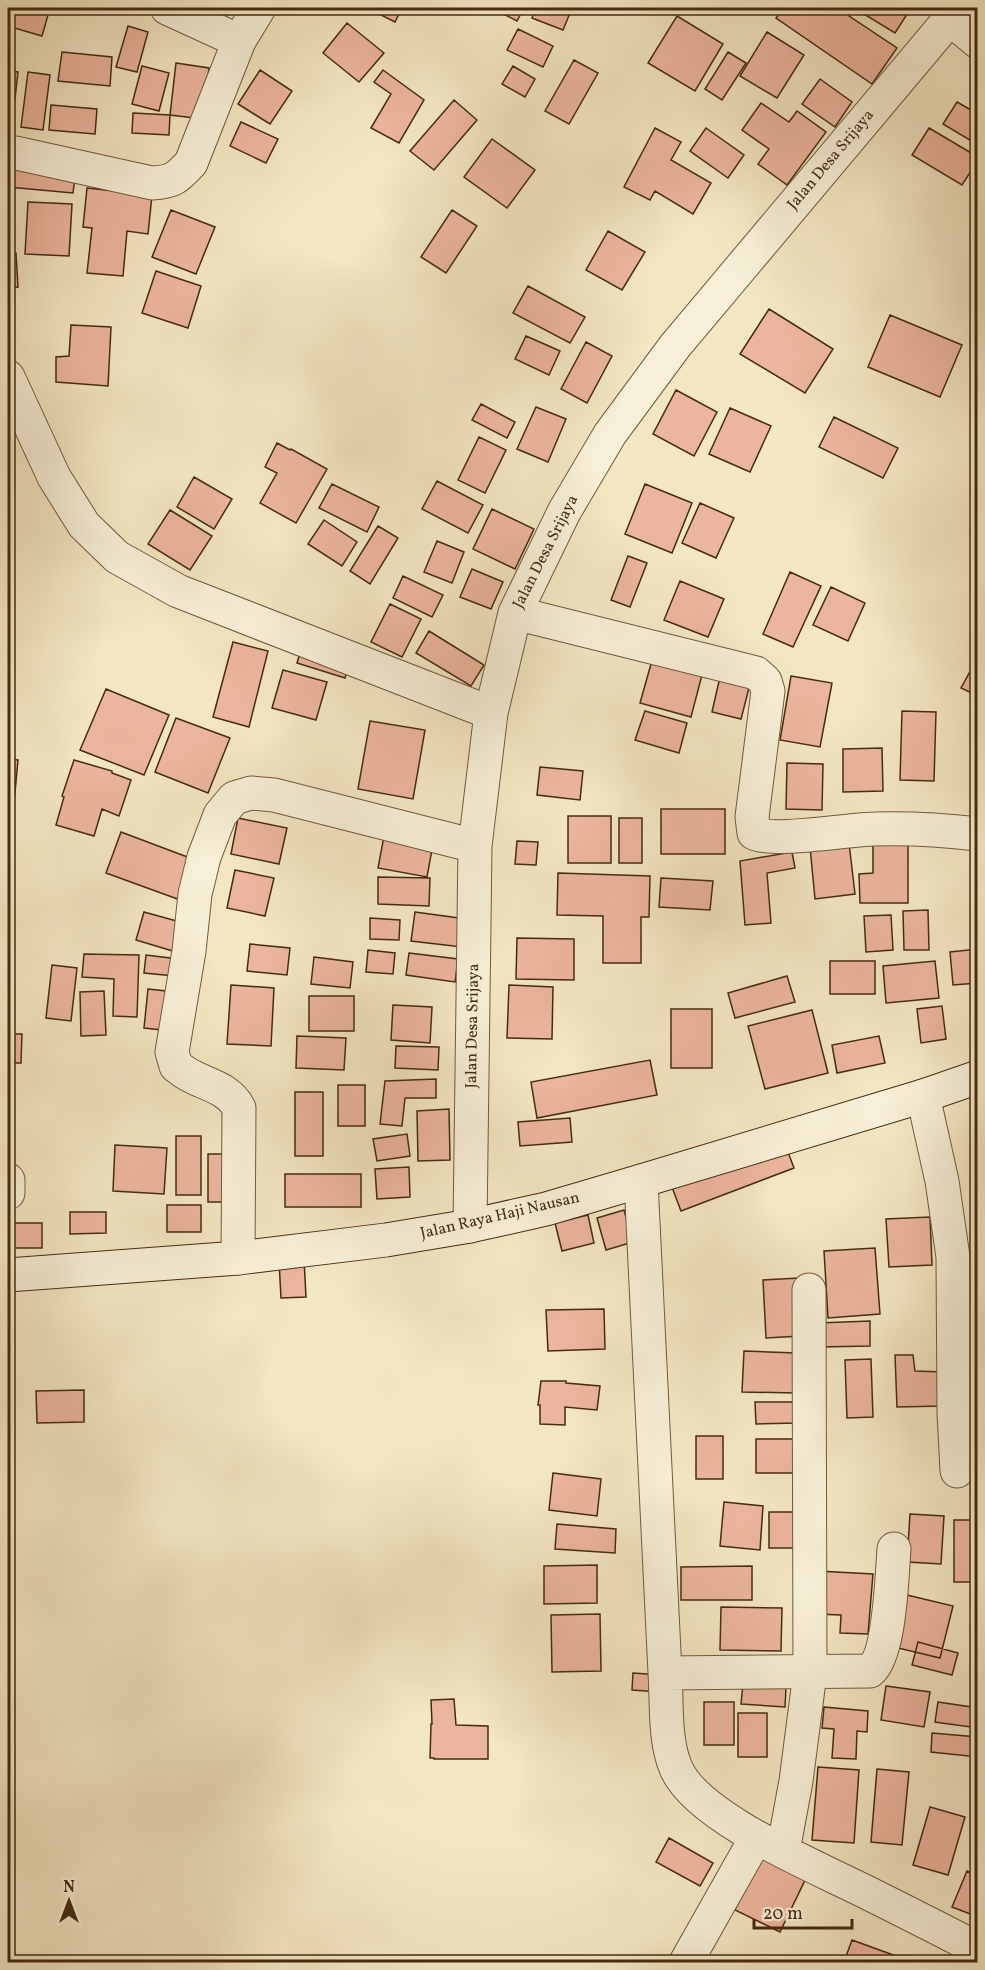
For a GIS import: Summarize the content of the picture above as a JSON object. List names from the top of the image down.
{
  "streets": {
    "street": ["Jalan Desa Srijaya", "Jalan Raya Haji Nausan"]
  },
  "crossings": [
    ["Jalan Desa Srijaya", "Jalan Raya Haji Nausan"]
  ],
  "scale_bar": "20 m",
  "north": "top"
}
